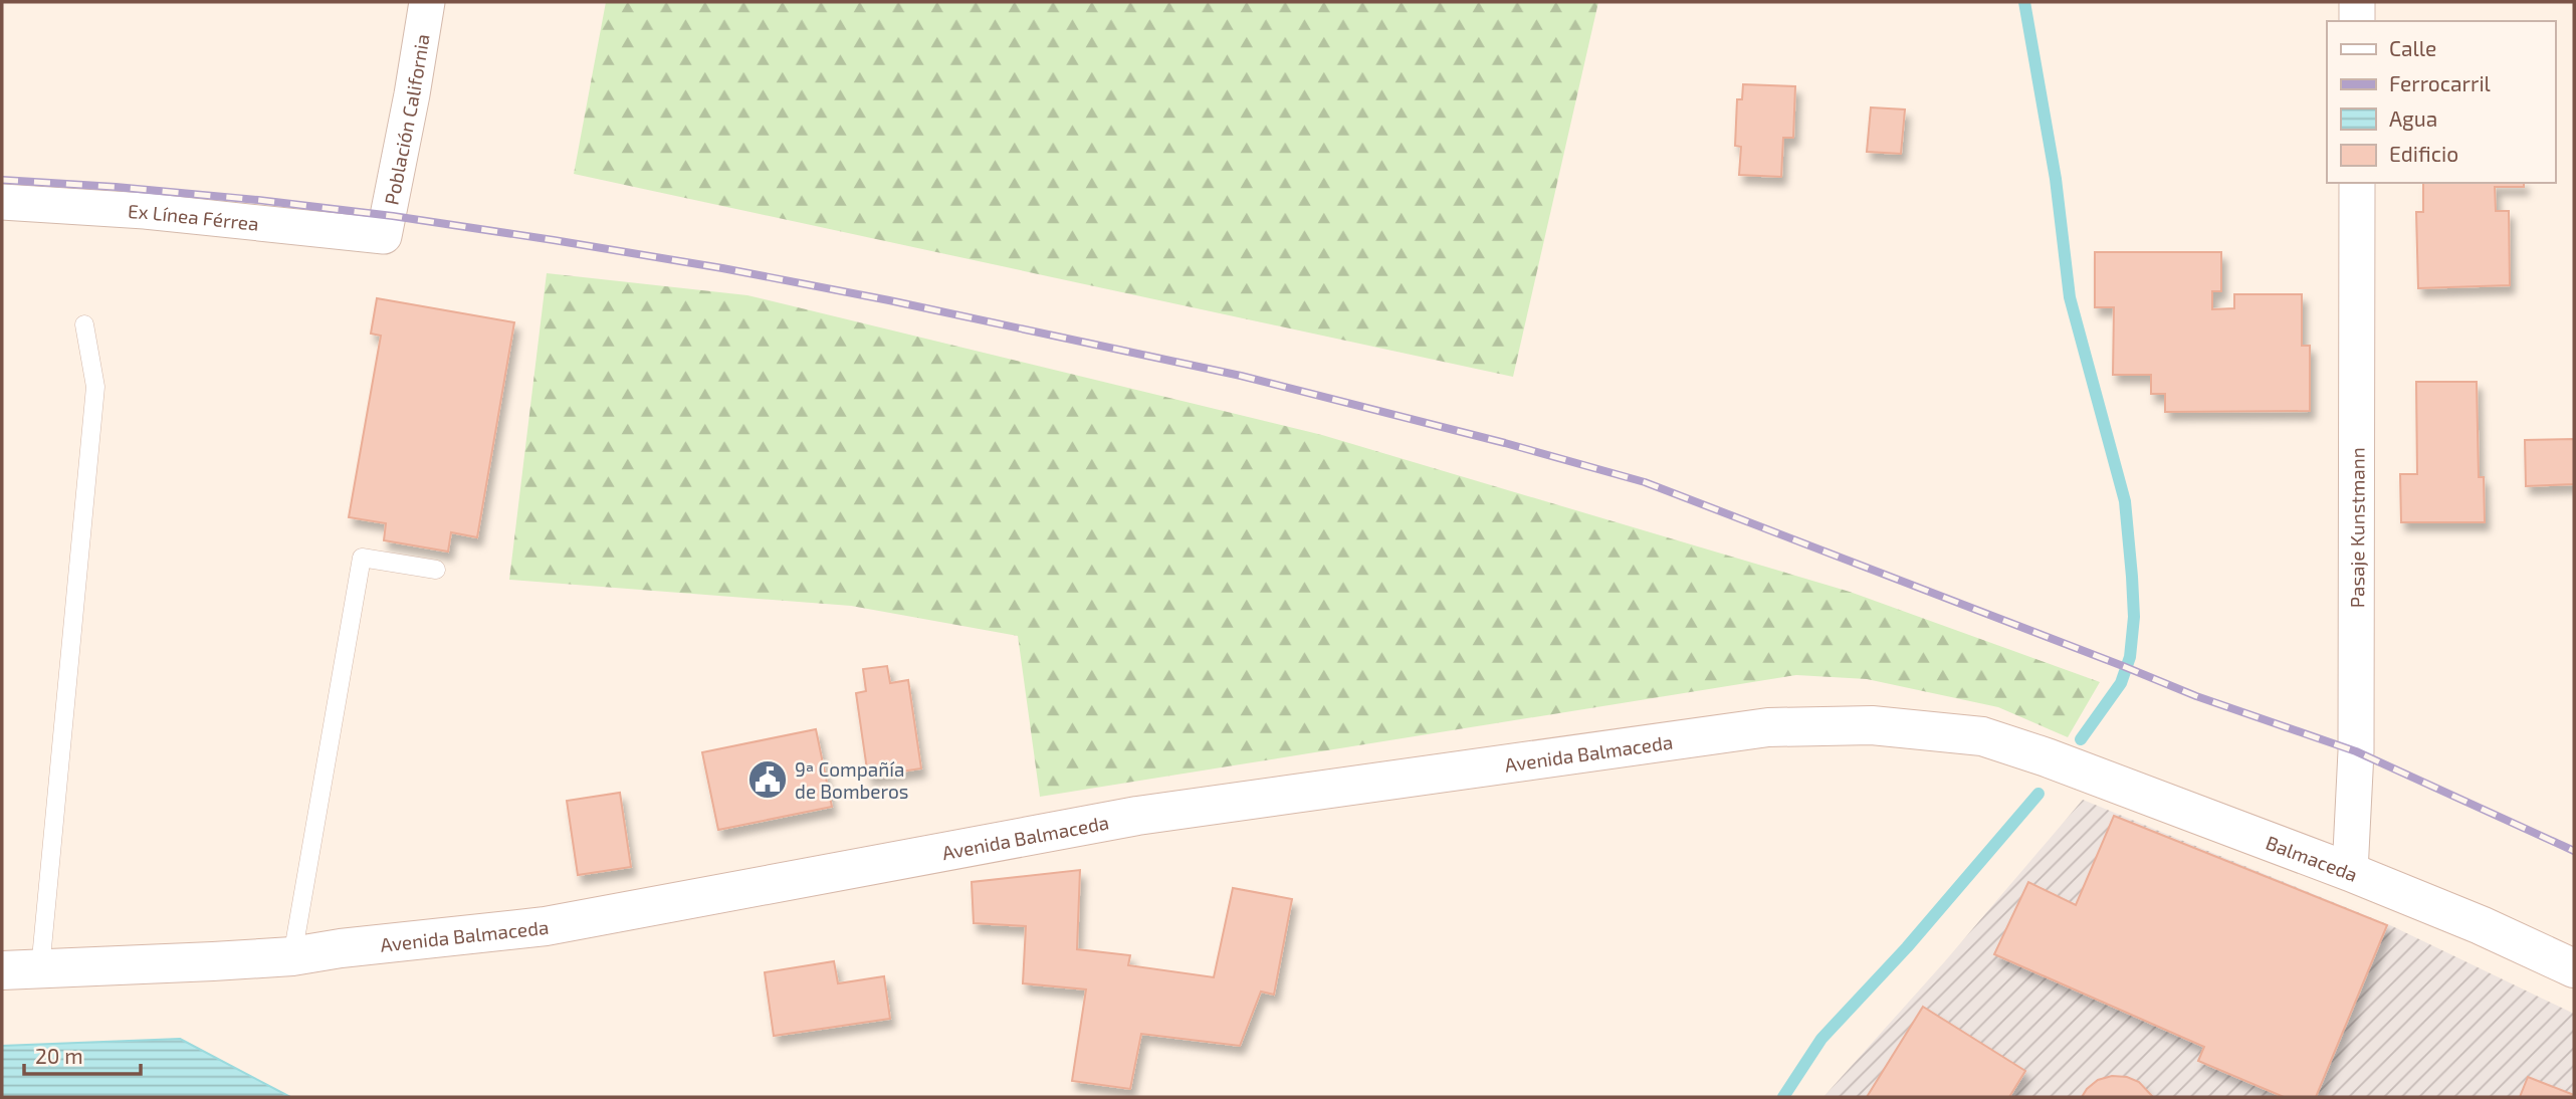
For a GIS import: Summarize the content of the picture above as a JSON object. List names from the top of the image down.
{
  "streets": {
    "main road": ["Avenida Balmaceda", "Balmaceda"],
    "street": ["Población California", "Ex Línea Férrea", "Pasaje Kunstmann"]
  },
  "crossings": [
    ["Población California", "Ex Línea Férrea"],
    ["Pasaje Kunstmann", "Balmaceda"],
    ["Avenida Balmaceda", "Balmaceda"]
  ],
  "places": {
    "public building": ["9ª Compañía de Bomberos"]
  },
  "legend": [
    "Calle",
    "Ferrocarril",
    "Agua",
    "Edificio"
  ],
  "scale_bar": "20 m"
}
